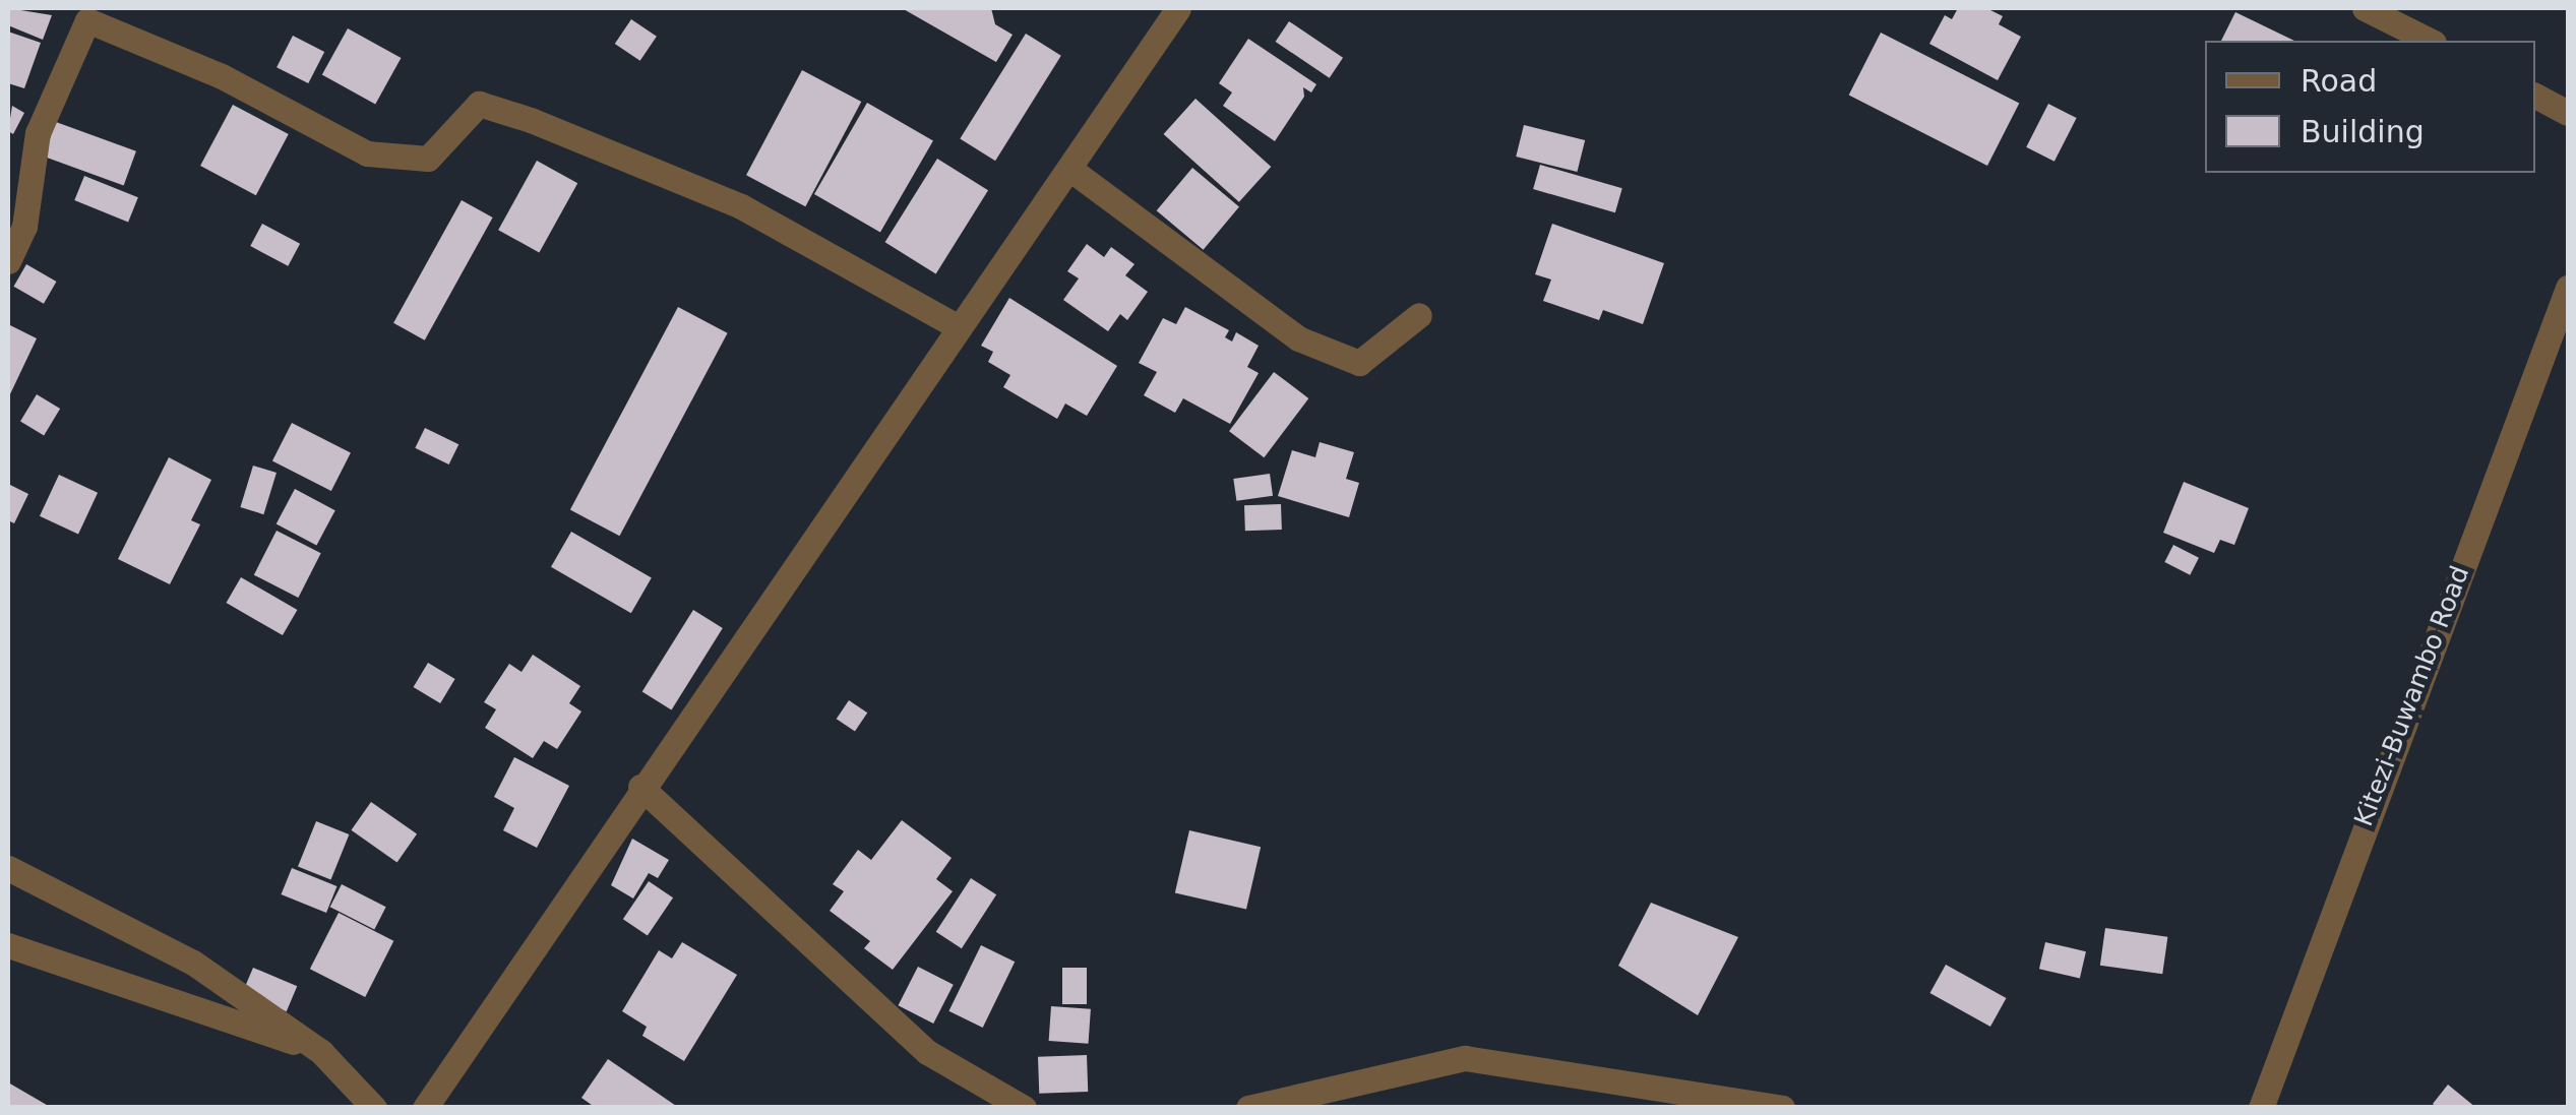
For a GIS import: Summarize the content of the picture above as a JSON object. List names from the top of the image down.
{
  "streets": {
    "street": ["Kitezi-Buwambo Road"]
  },
  "legend": ["Road", "Building"]
}
